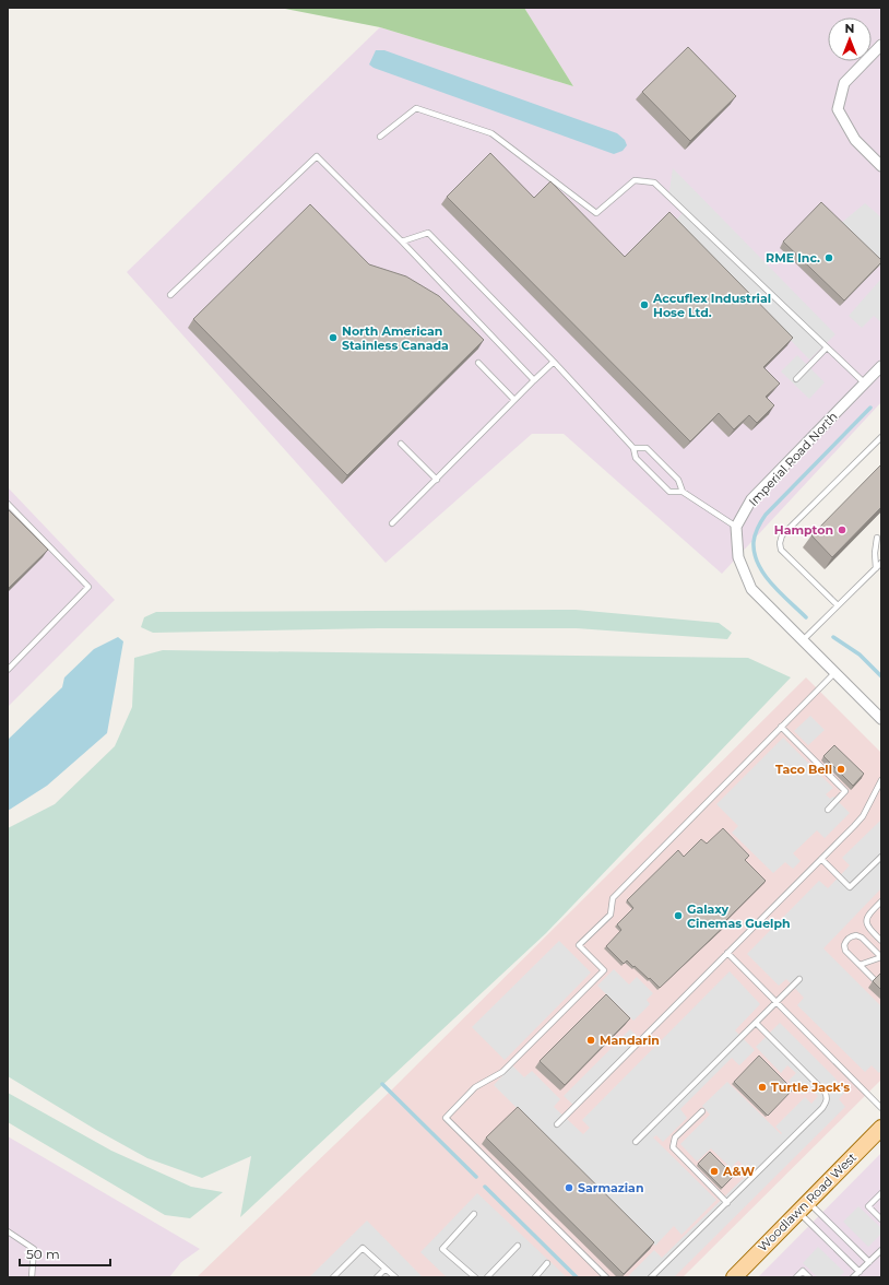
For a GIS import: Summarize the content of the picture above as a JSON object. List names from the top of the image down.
{
  "streets": {
    "main road": ["Woodlawn Road West"],
    "street": ["Imperial Road North"]
  },
  "places": [
    "RME Inc.",
    "Accuflex Industrial Hose Ltd.",
    "North American Stainless Canada",
    "Hampton",
    "Taco Bell",
    "Galaxy Cinemas Guelph",
    "Mandarin",
    "Turtle Jack's",
    "A&W",
    "Sarmazian"
  ],
  "scale_bar": "50 m",
  "north": "top"
}
